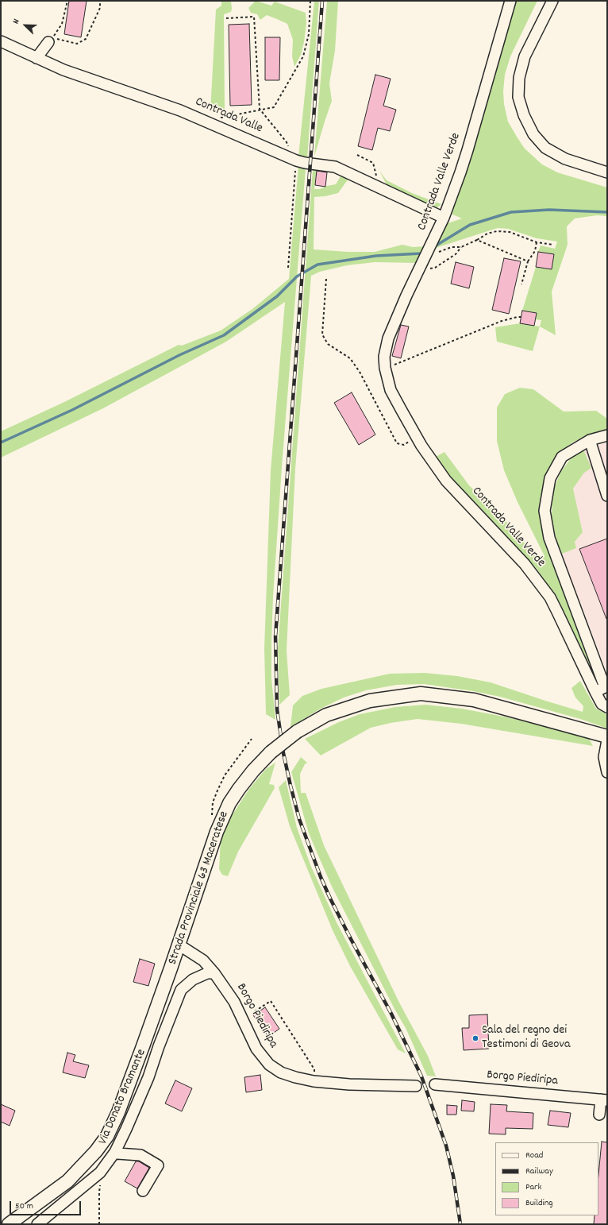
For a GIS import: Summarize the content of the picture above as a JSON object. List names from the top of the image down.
{
  "streets": {
    "main road": ["Strada Provinciale 63 Maceratese"],
    "street": [
      "Contrada Valle",
      "Contrada Valle Verde",
      "Borgo Piediripa",
      "Via Donato Bramante"
    ]
  },
  "crossings": [
    ["Contrada Valle", "Contrada Valle Verde"],
    ["Strada Provinciale 63 Maceratese", "Borgo Piediripa"],
    ["Borgo Piediripa", "Via Donato Bramante"]
  ],
  "places": ["Sala del regno dei Testimoni di Geova"],
  "legend": [
    "Road",
    "Railway",
    "Park",
    "Building"
  ],
  "scale_bar": "50 m",
  "north": "top left"
}
